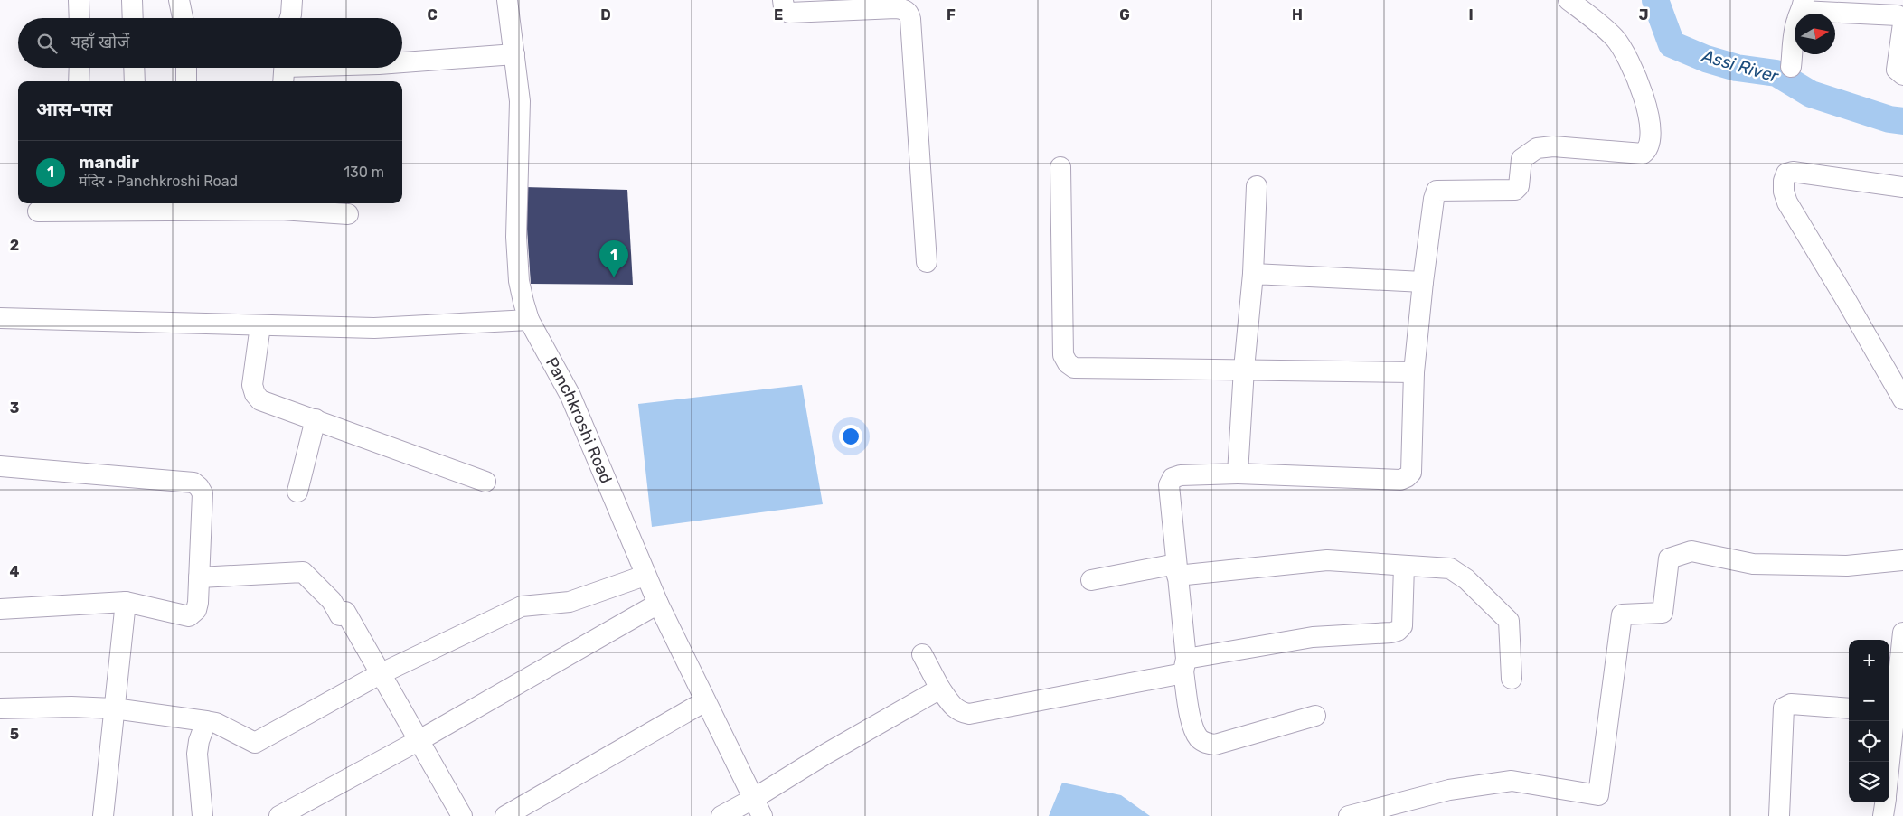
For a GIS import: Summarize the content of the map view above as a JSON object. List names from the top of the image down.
{
  "streets": {
    "street": ["Panchkroshi Road"]
  },
  "water": ["Assi River"],
  "north": "right",
  "page": {
    "search": "यहाँ खोजें",
    "heading": "आस-पास",
    "list": [
      {
        "mark": "1",
        "name": "mandir",
        "note": "मंदिर · Panchkroshi Road",
        "value": "130 m"
      }
    ],
    "pins": "1",
    "map_buttons": ["+", "−"]
  },
  "grid": {
    "columns": [
      "C",
      "D",
      "E",
      "F",
      "G",
      "H",
      "I",
      "J"
    ],
    "rows": [
      "2",
      "3",
      "4",
      "5"
    ]
  }
}
